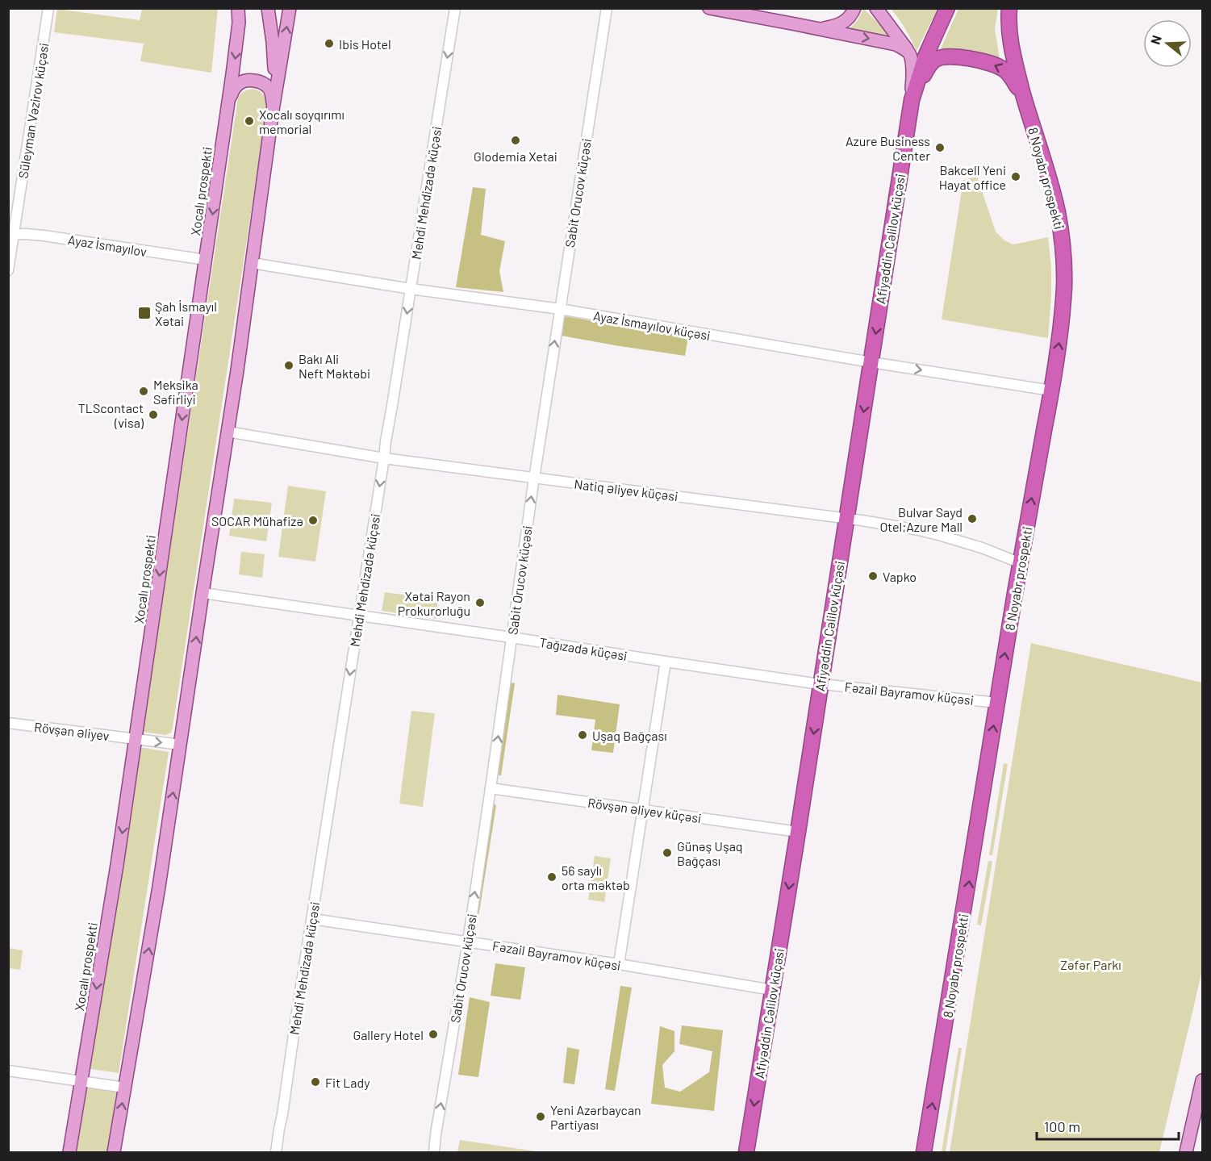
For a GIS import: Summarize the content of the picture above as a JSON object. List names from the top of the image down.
{
  "streets": {
    "highway": ["8 Noyabr prospekti", "Afiyəddin Cəlilov küçəsi"],
    "main road": ["Xocalı prospekti"],
    "street": [
      "Süleyman Vəzirov küçəsi",
      "Mehdi Mehdizadə küçəsi",
      "Sabit Orucov küçəsi",
      "Ayaz İsmayılov",
      "Ayaz İsmayılov küçəsi",
      "Natiq Əliyev küçəsi",
      "Tağızadə küçəsi",
      "Fəzail Bayramov küçəsi",
      "Rövşən Əliyev",
      "Rövşən Əliyev küçəsi"
    ]
  },
  "crossings": [
    ["Süleyman Vəzirov küçəsi", "Ayaz İsmayılov"],
    ["8 Noyabr prospekti", "Ayaz İsmayılov küçəsi"],
    ["8 Noyabr prospekti", "Natiq Əliyev küçəsi"],
    ["8 Noyabr prospekti", "Fəzail Bayramov küçəsi"],
    ["Xocalı prospekti", "Ayaz İsmayılov"],
    ["Xocalı prospekti", "Rövşən Əliyev"],
    ["Mehdi Mehdizadə küçəsi", "Ayaz İsmayılov küçəsi"],
    ["Mehdi Mehdizadə küçəsi", "Natiq Əliyev küçəsi"],
    ["Mehdi Mehdizadə küçəsi", "Tağızadə küçəsi"],
    ["Mehdi Mehdizadə küçəsi", "Fəzail Bayramov küçəsi"],
    ["Sabit Orucov küçəsi", "Ayaz İsmayılov küçəsi"],
    ["Sabit Orucov küçəsi", "Natiq Əliyev küçəsi"],
    ["Sabit Orucov küçəsi", "Tağızadə küçəsi"],
    ["Sabit Orucov küçəsi", "Fəzail Bayramov küçəsi"],
    ["Sabit Orucov küçəsi", "Rövşən Əliyev küçəsi"],
    ["Afiyəddin Cəlilov küçəsi", "Ayaz İsmayılov küçəsi"],
    ["Afiyəddin Cəlilov küçəsi", "Natiq Əliyev küçəsi"],
    ["Afiyəddin Cəlilov küçəsi", "Tağızadə küçəsi"],
    ["Afiyəddin Cəlilov küçəsi", "Fəzail Bayramov küçəsi"],
    ["Afiyəddin Cəlilov küçəsi", "Rövşən Əliyev küçəsi"],
    ["Tağızadə küçəsi", "Fəzail Bayramov küçəsi"]
  ],
  "one_way": [
    "8 Noyabr prospekti",
    "Mehdi Mehdizadə küçəsi",
    "Sabit Orucov küçəsi",
    "Afiyəddin Cəlilov küçəsi"
  ],
  "parks": ["Zəfər Parkı"],
  "places": {
    "other": [
      "Ibis Hotel",
      "Xocalı soyqırımı memorial",
      "Glodemia Xetai",
      "Azure Business Center",
      "Bakcell Yeni Hayat office",
      "Bakı Ali Neft Məktəbi",
      "Meksika Səfirliyi",
      "TLScontact (visa)",
      "Bulvar Sayd Otel;Azure Mall",
      "SOCAR Mühafizə",
      "Vapko",
      "Xətai Rayon Prokurorluğu",
      "Uşaq Bağçası",
      "Günəş Uşaq Bağçası",
      "56 saylı orta məktəb",
      "Gallery Hotel",
      "Fit Lady",
      "Yeni Azərbaycan Partiyası"
    ],
    "transit": ["Şah İsmayıl Xətai"]
  },
  "scale_bar": "100 m",
  "north": "left"
}
